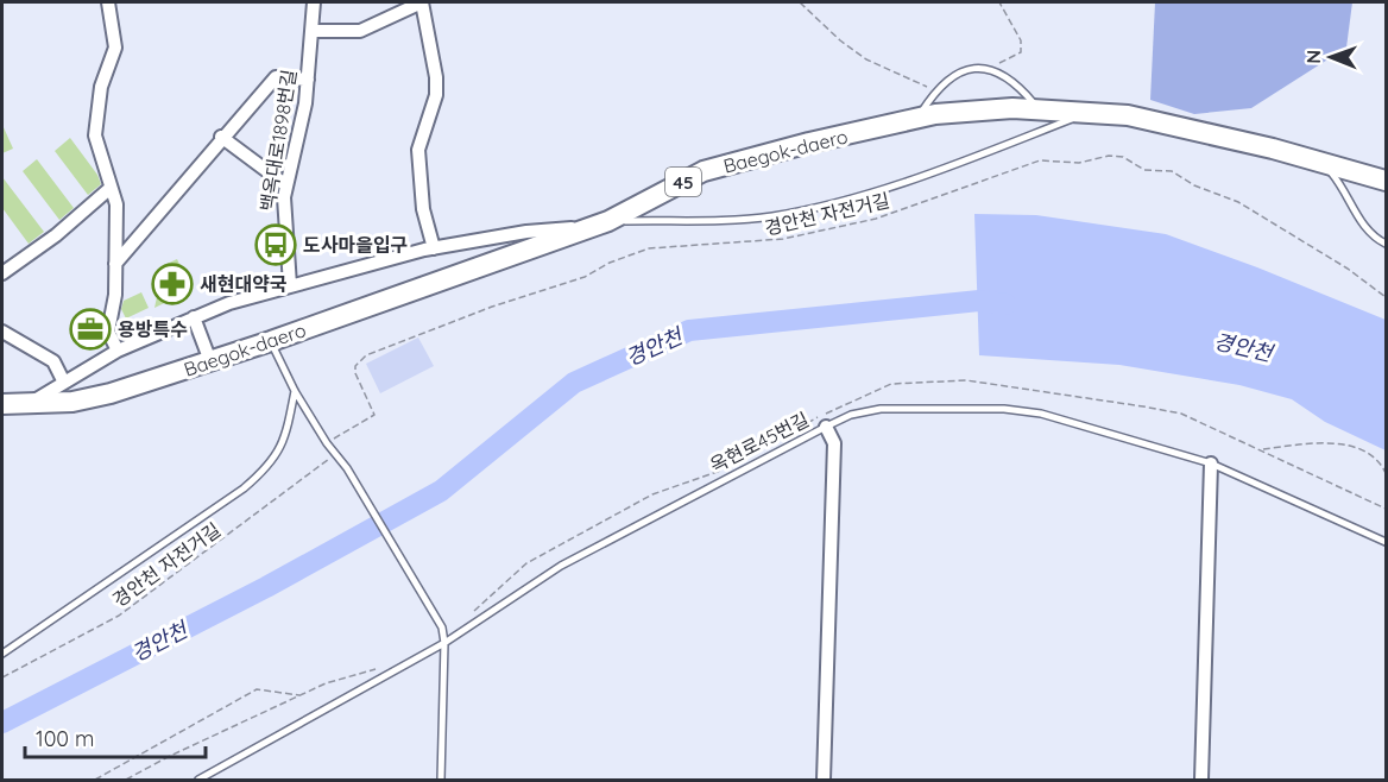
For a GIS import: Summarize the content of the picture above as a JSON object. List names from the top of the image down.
{
  "streets": {
    "main road": ["Baegok-daero", "45"],
    "street": ["백옥대로1898번길"],
    "lane": ["옥현로45번길"],
    "path": ["경안천 자전거길"]
  },
  "water": ["경안천"],
  "places": {
    "bus stop": ["도사마을입구"],
    "pharmacy": ["새현대약국"],
    "office": ["용방특수"]
  },
  "scale_bar": "100 m",
  "north": "left"
}
